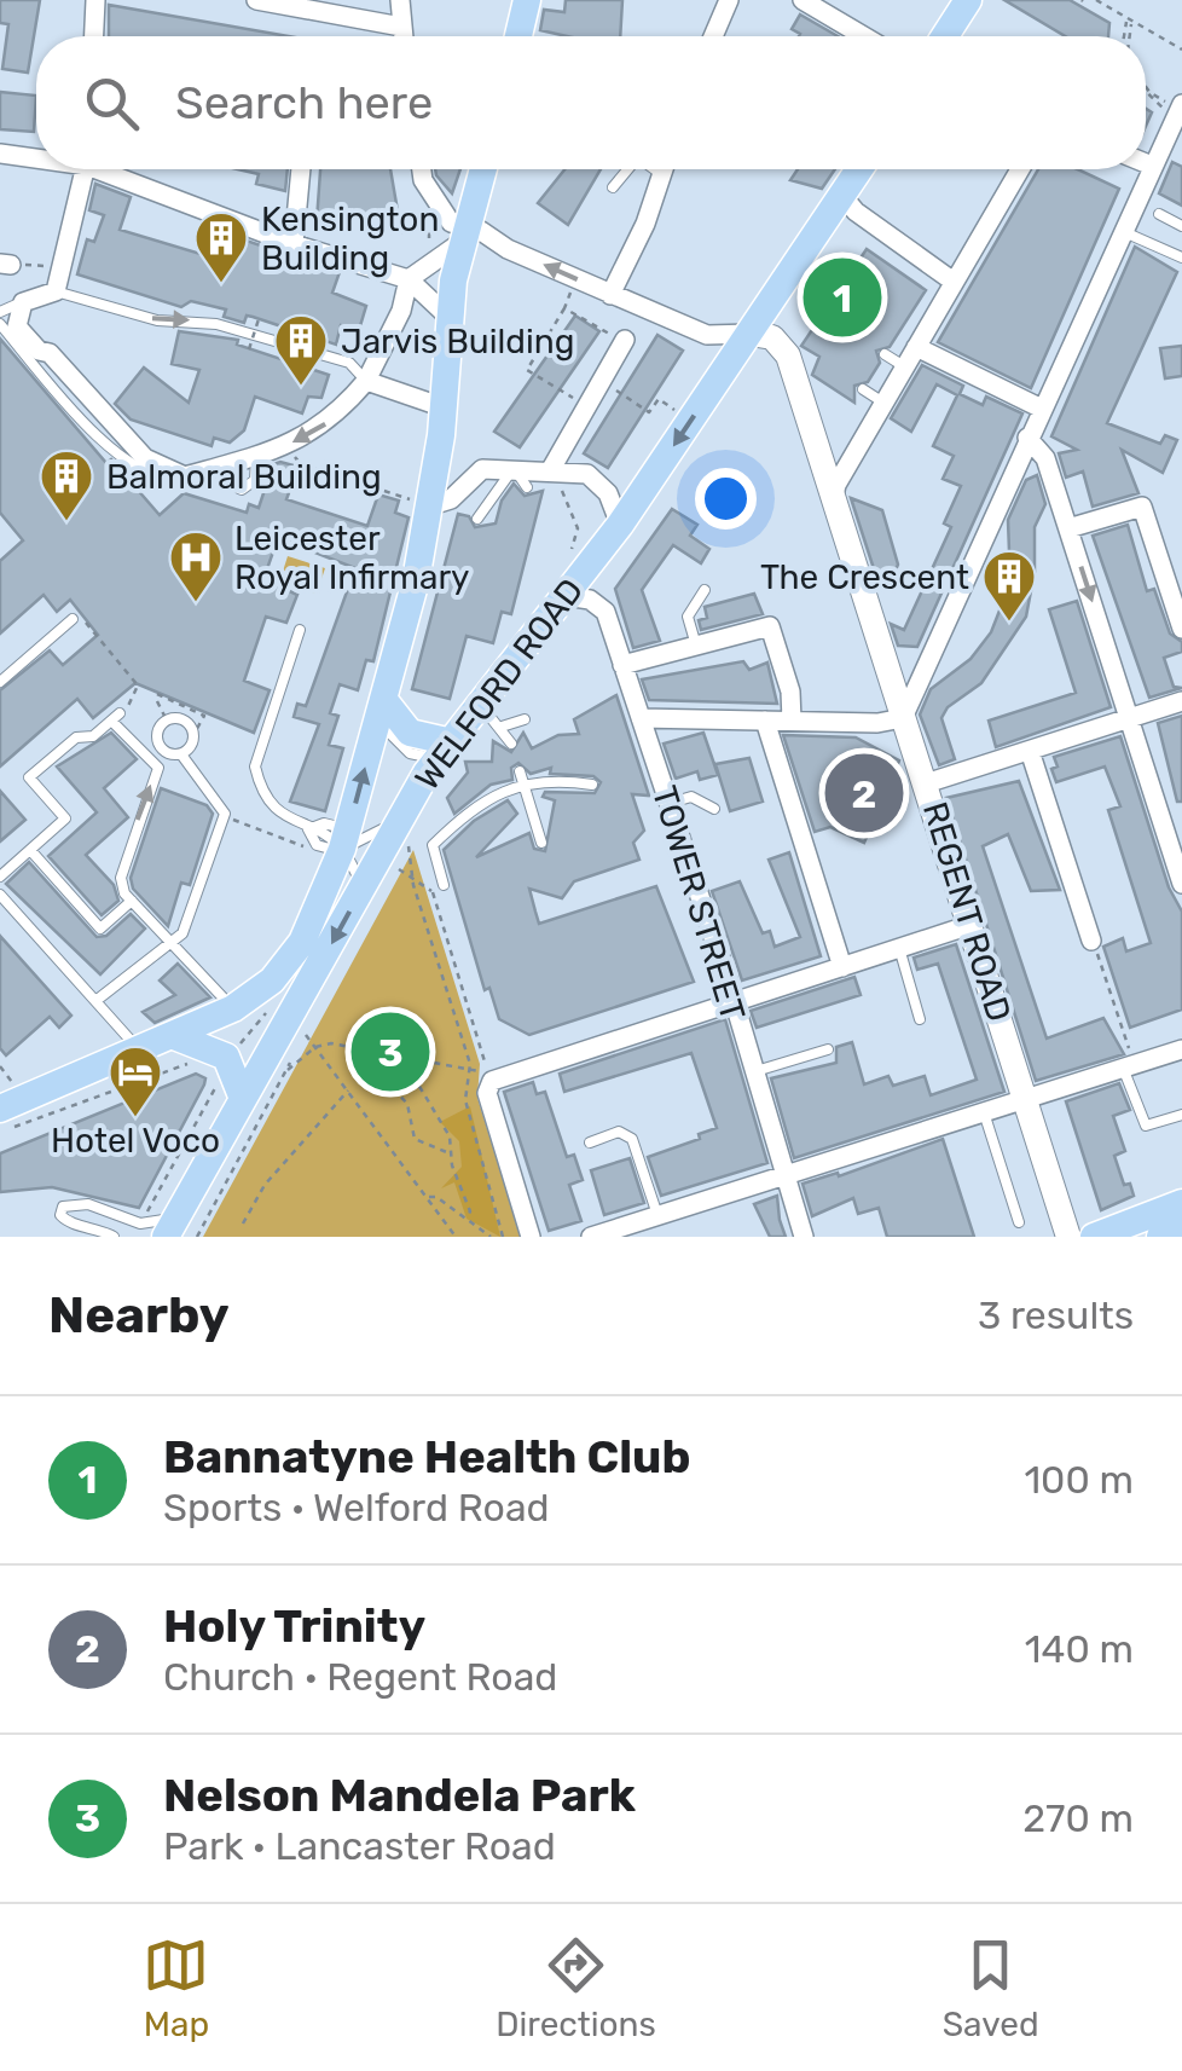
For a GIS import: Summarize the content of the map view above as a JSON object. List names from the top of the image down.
{
  "streets": {
    "main road": ["WELFORD ROAD"],
    "street": ["TOWER STREET", "REGENT ROAD"]
  },
  "crossings": [
    ["WELFORD ROAD", "TOWER STREET"],
    ["WELFORD ROAD", "REGENT ROAD"]
  ],
  "places": {
    "building": [
      "Kensington Building",
      "Jarvis Building",
      "Balmoral Building",
      "The Crescent"
    ],
    "hospital": ["Leicester Royal Infirmary"],
    "hotel": ["Hotel Voco"]
  },
  "page": {
    "search": "Search here",
    "pins": ["1", "2", "3"],
    "heading": ["Nearby", "3 results"],
    "list": [
      {
        "mark": "1",
        "name": "Bannatyne Health Club",
        "note": "Sports · Welford Road",
        "value": "100 m"
      },
      {
        "mark": "2",
        "name": "Holy Trinity",
        "note": "Church · Regent Road",
        "value": "140 m"
      },
      {
        "mark": "3",
        "name": "Nelson Mandela Park",
        "note": "Park · Lancaster Road",
        "value": "270 m"
      }
    ],
    "nav": ["Map", "Directions", "Saved"]
  }
}
